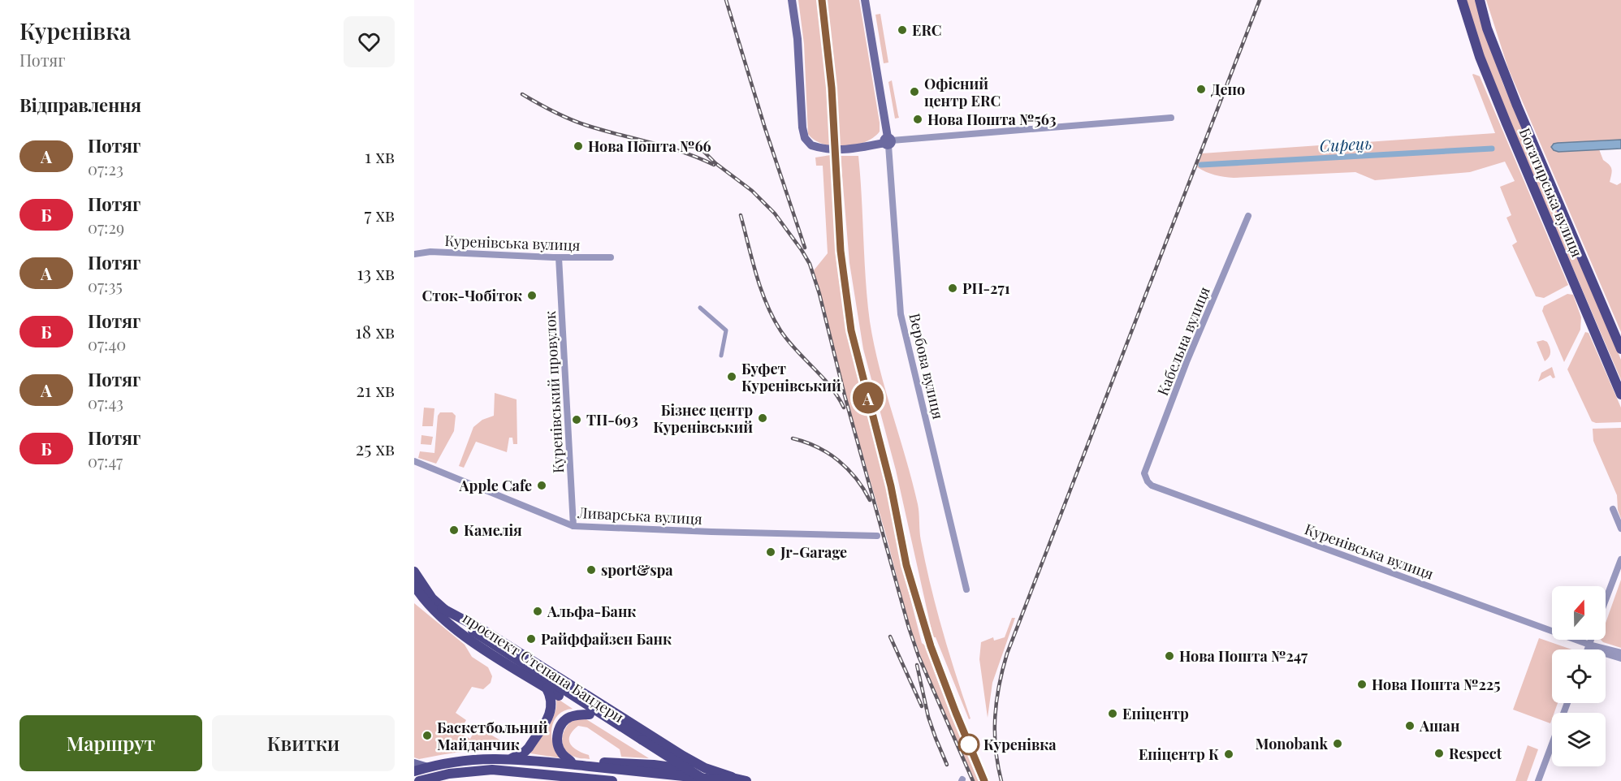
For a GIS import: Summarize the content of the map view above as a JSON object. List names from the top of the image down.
{
  "streets": {
    "main road": ["Богатирська вулиця", "Вербова вулиця", "проспект Степана Бандери"],
    "street": [
      "Куренівська вулиця",
      "Кабельна вулиця",
      "Куренівський провулок",
      "Ливарська вулиця"
    ]
  },
  "crossings": [
    ["Куренівська вулиця", "Кабельна вулиця"],
    ["Куренівська вулиця", "Куренівський провулок"],
    ["Куренівський провулок", "Ливарська вулиця"]
  ],
  "water": ["Сирець"],
  "places": [
    "ERC",
    "Депо",
    "Офісний центр ERC",
    "Нова Пошта №563",
    "Нова Пошта №66",
    "РП-271",
    "Сток-Чобіток",
    "Буфет Куренівський",
    "Бізнес центр Куренівський",
    "ТП-693",
    "Apple Cafe",
    "Камелія",
    "Jr-Garage",
    "sport&spa",
    "Альфа-Банк",
    "Райффайзен Банк",
    "Нова Пошта №247",
    "Нова Пошта №225",
    "Епіцентр",
    "Ашан",
    "Баскетбольний Майданчик",
    "Monobank",
    "Куренівка",
    "Respect",
    "Епіцентр К"
  ],
  "north": "top",
  "page": {
    "heading": [
      ["Куренівка", "Потяг"],
      "Відправлення"
    ],
    "on_map": "A",
    "list": [
      {
        "mark": "A",
        "name": "Потяг",
        "note": "07:23",
        "value": "1 хв"
      },
      {
        "mark": "Б",
        "name": "Потяг",
        "note": "07:29",
        "value": "7 хв"
      },
      {
        "mark": "A",
        "name": "Потяг",
        "note": "07:35",
        "value": "13 хв"
      },
      {
        "mark": "Б",
        "name": "Потяг",
        "note": "07:40",
        "value": "18 хв"
      },
      {
        "mark": "A",
        "name": "Потяг",
        "note": "07:43",
        "value": "21 хв"
      },
      {
        "mark": "Б",
        "name": "Потяг",
        "note": "07:47",
        "value": "25 хв"
      }
    ],
    "buttons": ["Маршрут", "Квитки"]
  }
}
